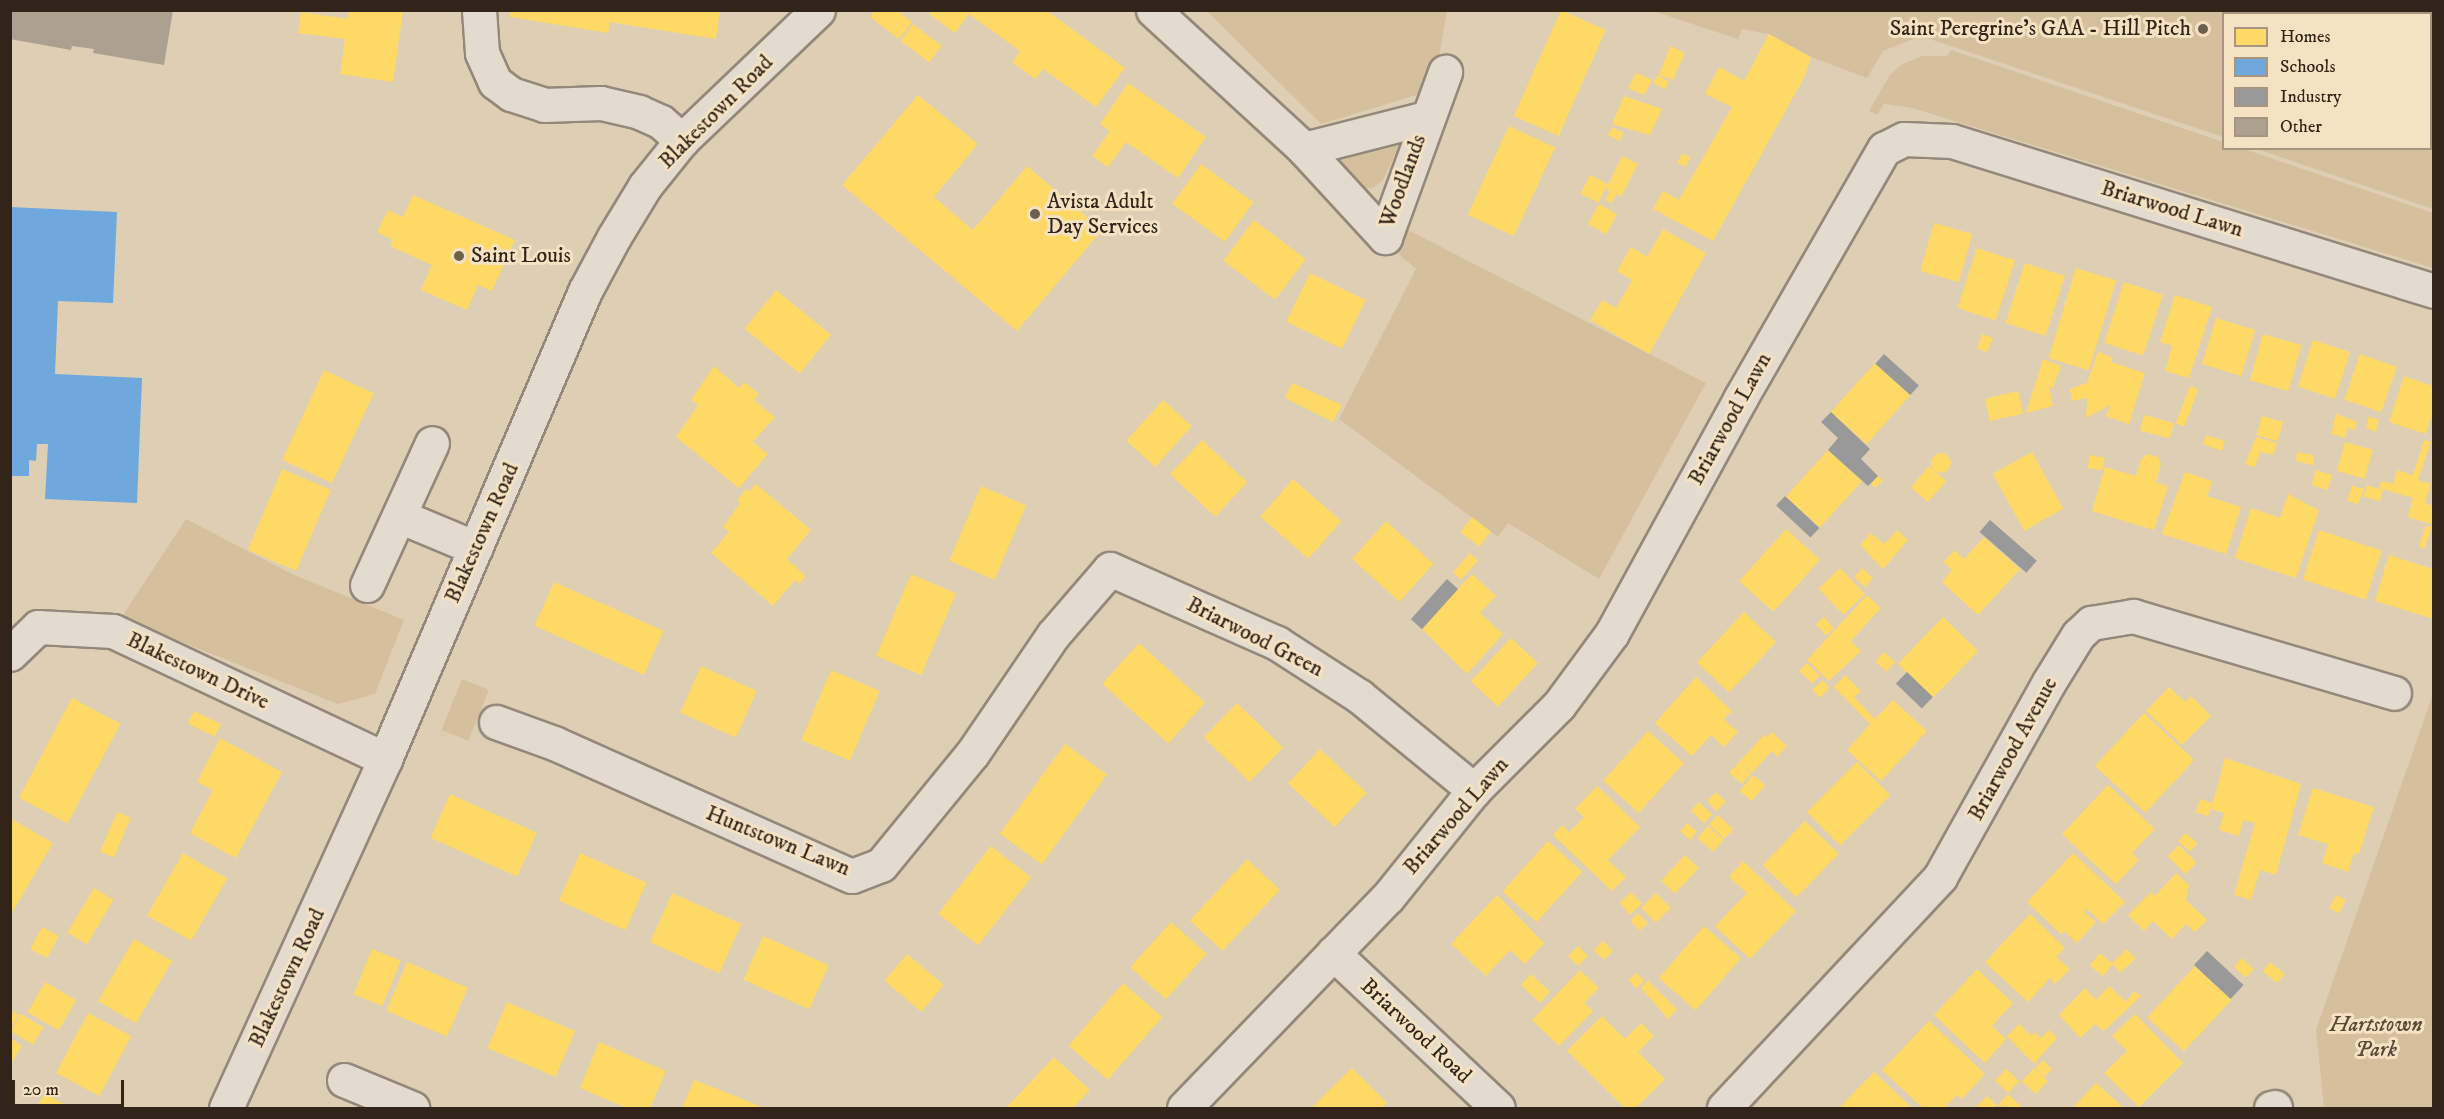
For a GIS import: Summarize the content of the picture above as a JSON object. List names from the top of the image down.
{
  "streets": {
    "street": [
      "Blakestown Road",
      "Woodlands",
      "Briarwood Lawn",
      "Briarwood Green",
      "Blakestown Drive",
      "Briarwood Avenue",
      "Huntstown Lawn",
      "Briarwood Road"
    ]
  },
  "crossings": [
    ["Blakestown Road", "Blakestown Drive"],
    ["Briarwood Lawn", "Briarwood Green"],
    ["Briarwood Lawn", "Briarwood Road"],
    ["Briarwood Green", "Huntstown Lawn"]
  ],
  "parks": ["Hartstown Park"],
  "places": ["Saint Peregrine's GAA - Hill Pitch", "Avista Adult Day Services", "Saint Louis"],
  "legend": [
    "Homes",
    "Schools",
    "Industry",
    "Other"
  ],
  "scale_bar": "20 m"
}
